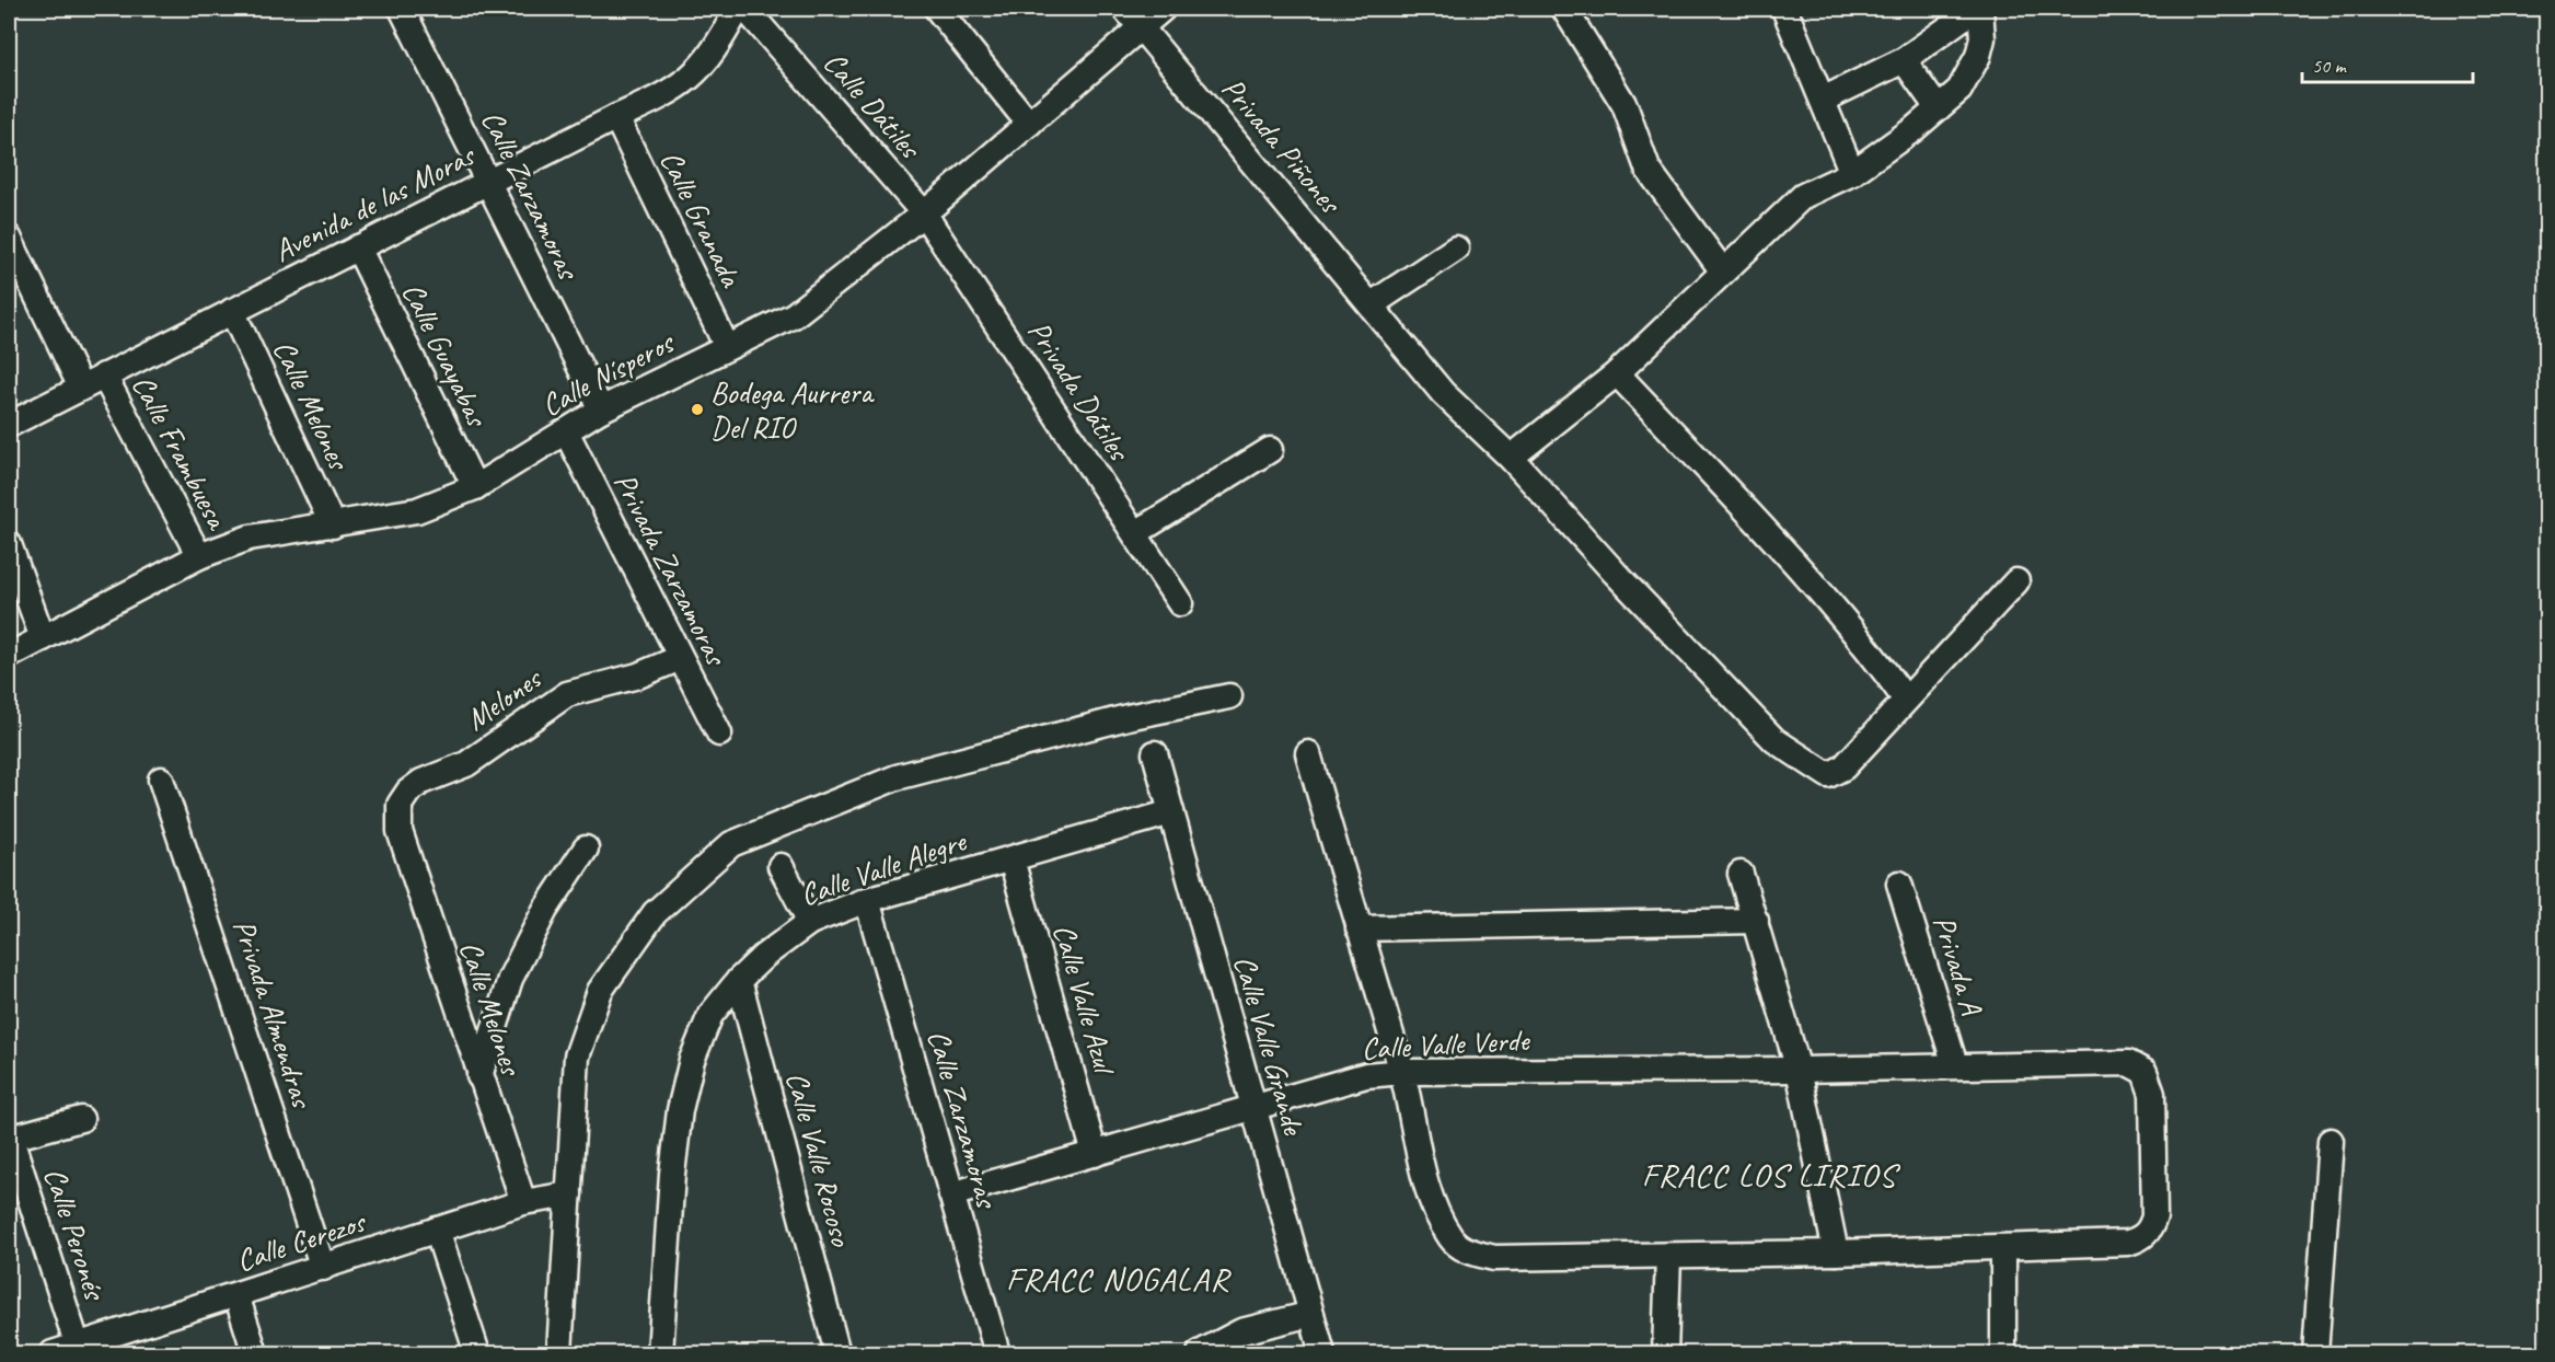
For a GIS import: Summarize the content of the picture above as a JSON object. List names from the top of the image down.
{
  "streets": {
    "street": [
      "Calle Dátiles",
      "Privada Piñones",
      "Calle Zarzamoras",
      "Avenida de las Moras",
      "Calle Granada",
      "Calle Guayabas",
      "Calle Nísperos",
      "Privada Dátiles",
      "Calle Melones",
      "Calle Frambuesa",
      "Privada Zarzamoras",
      "Melones",
      "Calle Valle Alegre",
      "Privada A",
      "Calle Valle Azul",
      "Privada Almendras",
      "Calle Valle Verde",
      "Calle Valle Grande",
      "Calle Valle Rocoso",
      "Calle Peronés",
      "Calle Cerezos"
    ]
  },
  "crossings": [
    ["Calle Dátiles", "Calle Nísperos"],
    ["Calle Dátiles", "Privada Dátiles"],
    ["Privada Piñones", "Calle Nísperos"],
    ["Calle Zarzamoras", "Avenida de las Moras"],
    ["Calle Zarzamoras", "Calle Nísperos"],
    ["Calle Zarzamoras", "Calle Valle Alegre"],
    ["Calle Zarzamoras", "Calle Valle Verde"],
    ["Avenida de las Moras", "Calle Granada"],
    ["Avenida de las Moras", "Calle Guayabas"],
    ["Avenida de las Moras", "Calle Melones"],
    ["Avenida de las Moras", "Calle Frambuesa"],
    ["Calle Granada", "Calle Nísperos"],
    ["Calle Guayabas", "Calle Nísperos"],
    ["Calle Nísperos", "Privada Dátiles"],
    ["Calle Nísperos", "Calle Melones"],
    ["Calle Nísperos", "Calle Frambuesa"],
    ["Calle Nísperos", "Privada Zarzamoras"],
    ["Calle Melones", "Melones"],
    ["Calle Melones", "Calle Cerezos"],
    ["Privada Zarzamoras", "Melones"],
    ["Calle Valle Alegre", "Calle Valle Azul"],
    ["Calle Valle Alegre", "Calle Valle Grande"],
    ["Calle Valle Alegre", "Calle Valle Rocoso"],
    ["Privada A", "Calle Valle Verde"],
    ["Calle Valle Azul", "Calle Valle Verde"],
    ["Privada Almendras", "Calle Cerezos"],
    ["Calle Valle Verde", "Calle Valle Grande"],
    ["Calle Peronés", "Calle Cerezos"]
  ],
  "districts": ["FRACC LOS LIRIOS", "FRACC NOGALAR"],
  "places": ["Bodega Aurrera Del RIO"],
  "scale_bar": "50 m"
}
